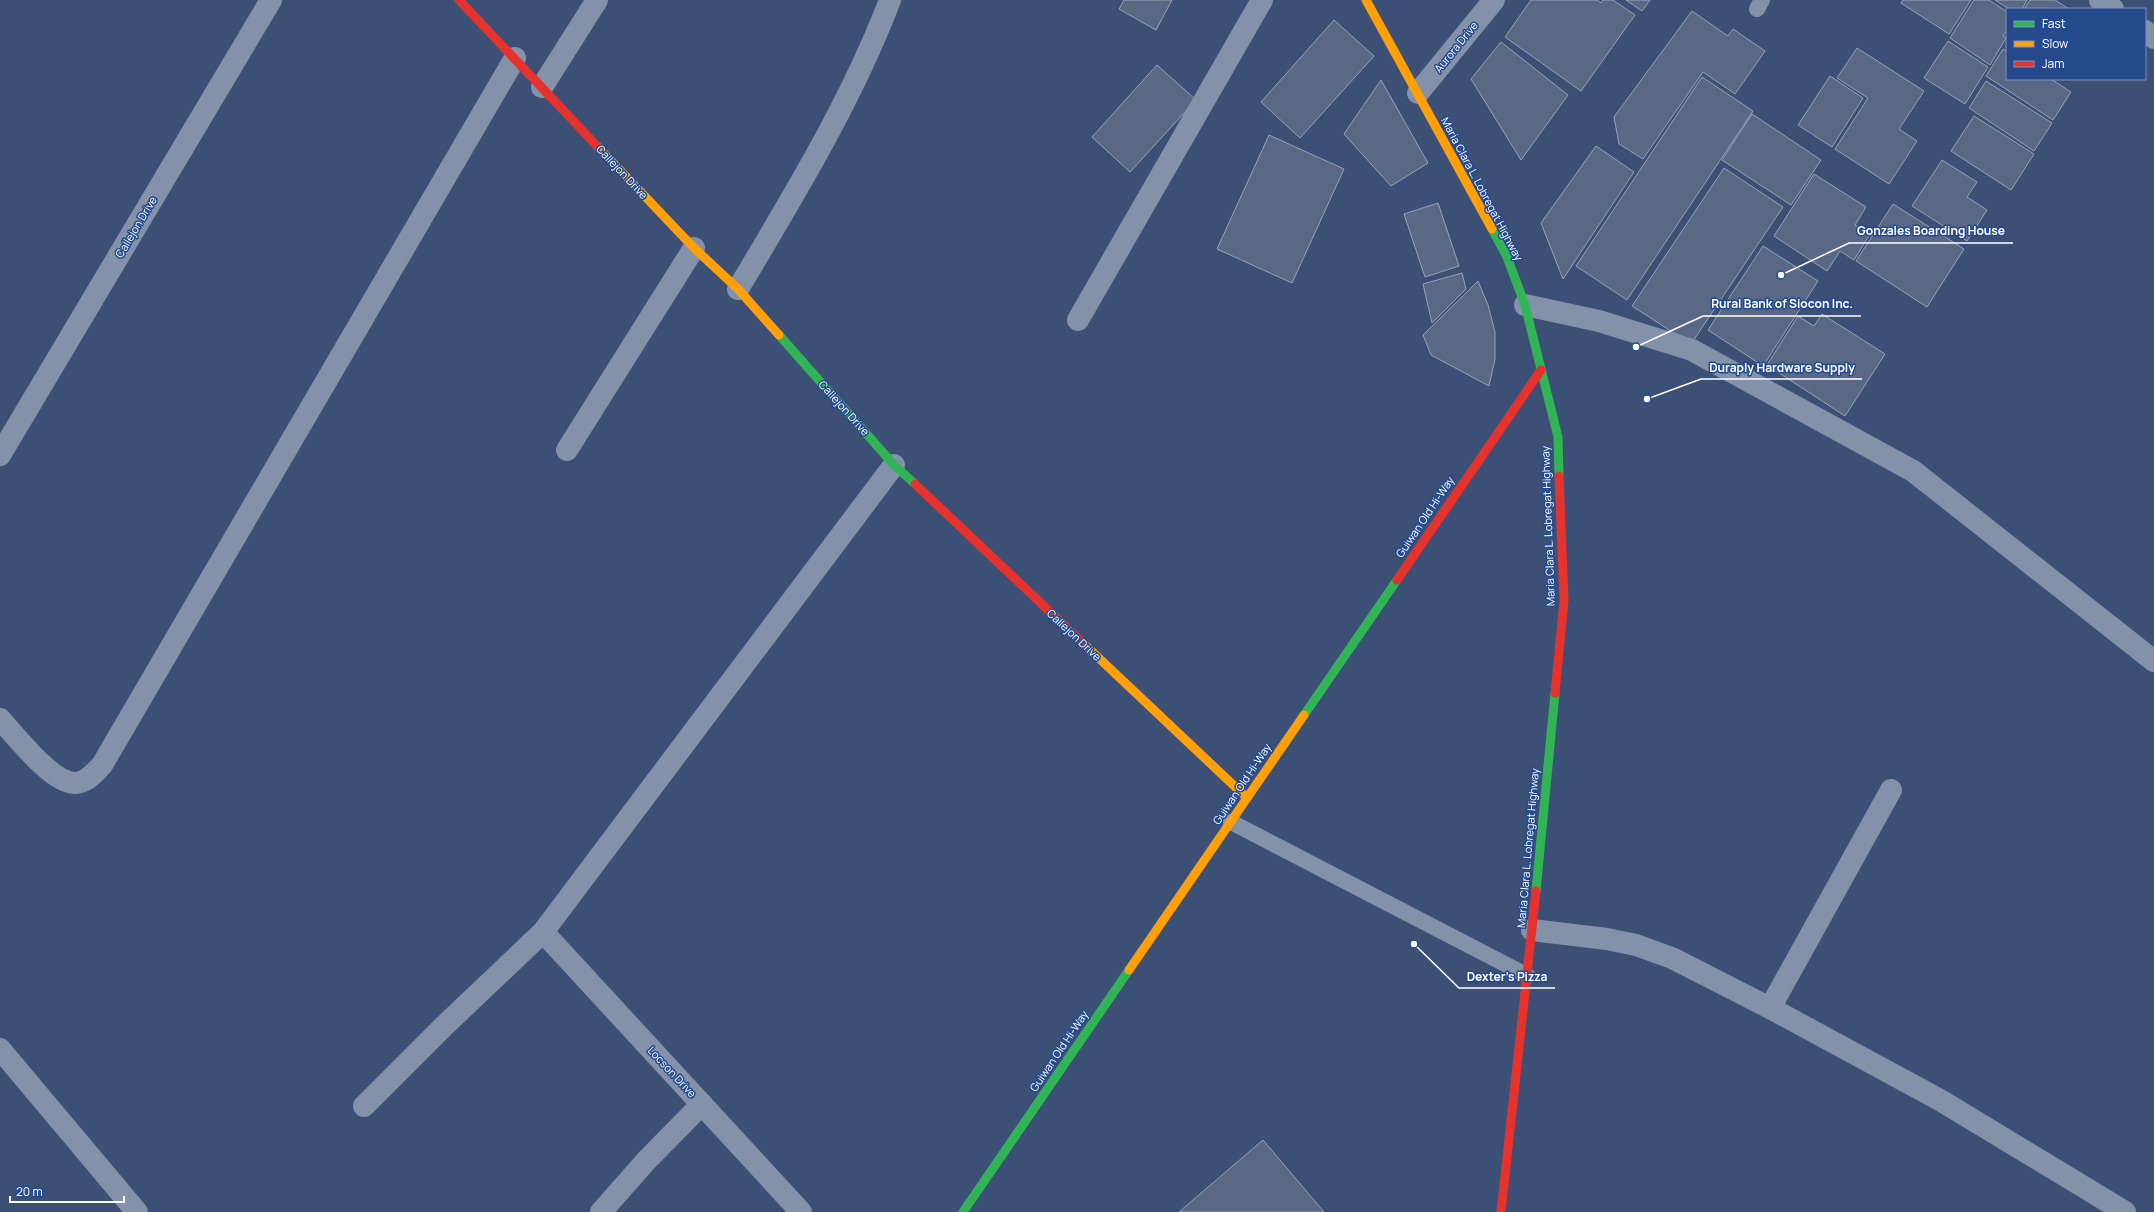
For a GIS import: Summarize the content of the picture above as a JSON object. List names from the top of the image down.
{
  "streets": {
    "main road": ["Callejon Drive", "Maria Clara L. Lobregat Highway", "Guiwan Old Hi-Way"],
    "street": ["Aurora Drive", "Locson Drive"]
  },
  "crossings": [
    ["Aurora Drive", "Maria Clara L. Lobregat Highway"],
    ["Callejon Drive", "Guiwan Old Hi-Way"],
    ["Maria Clara L. Lobregat Highway", "Guiwan Old Hi-Way"]
  ],
  "places": [
    "Gonzales Boarding House",
    "Rural Bank of Siocon Inc.",
    "Duraply Hardware Supply",
    "Dexter's Pizza"
  ],
  "legend": ["Fast", "Slow", "Jam"],
  "scale_bar": "20 m"
}
